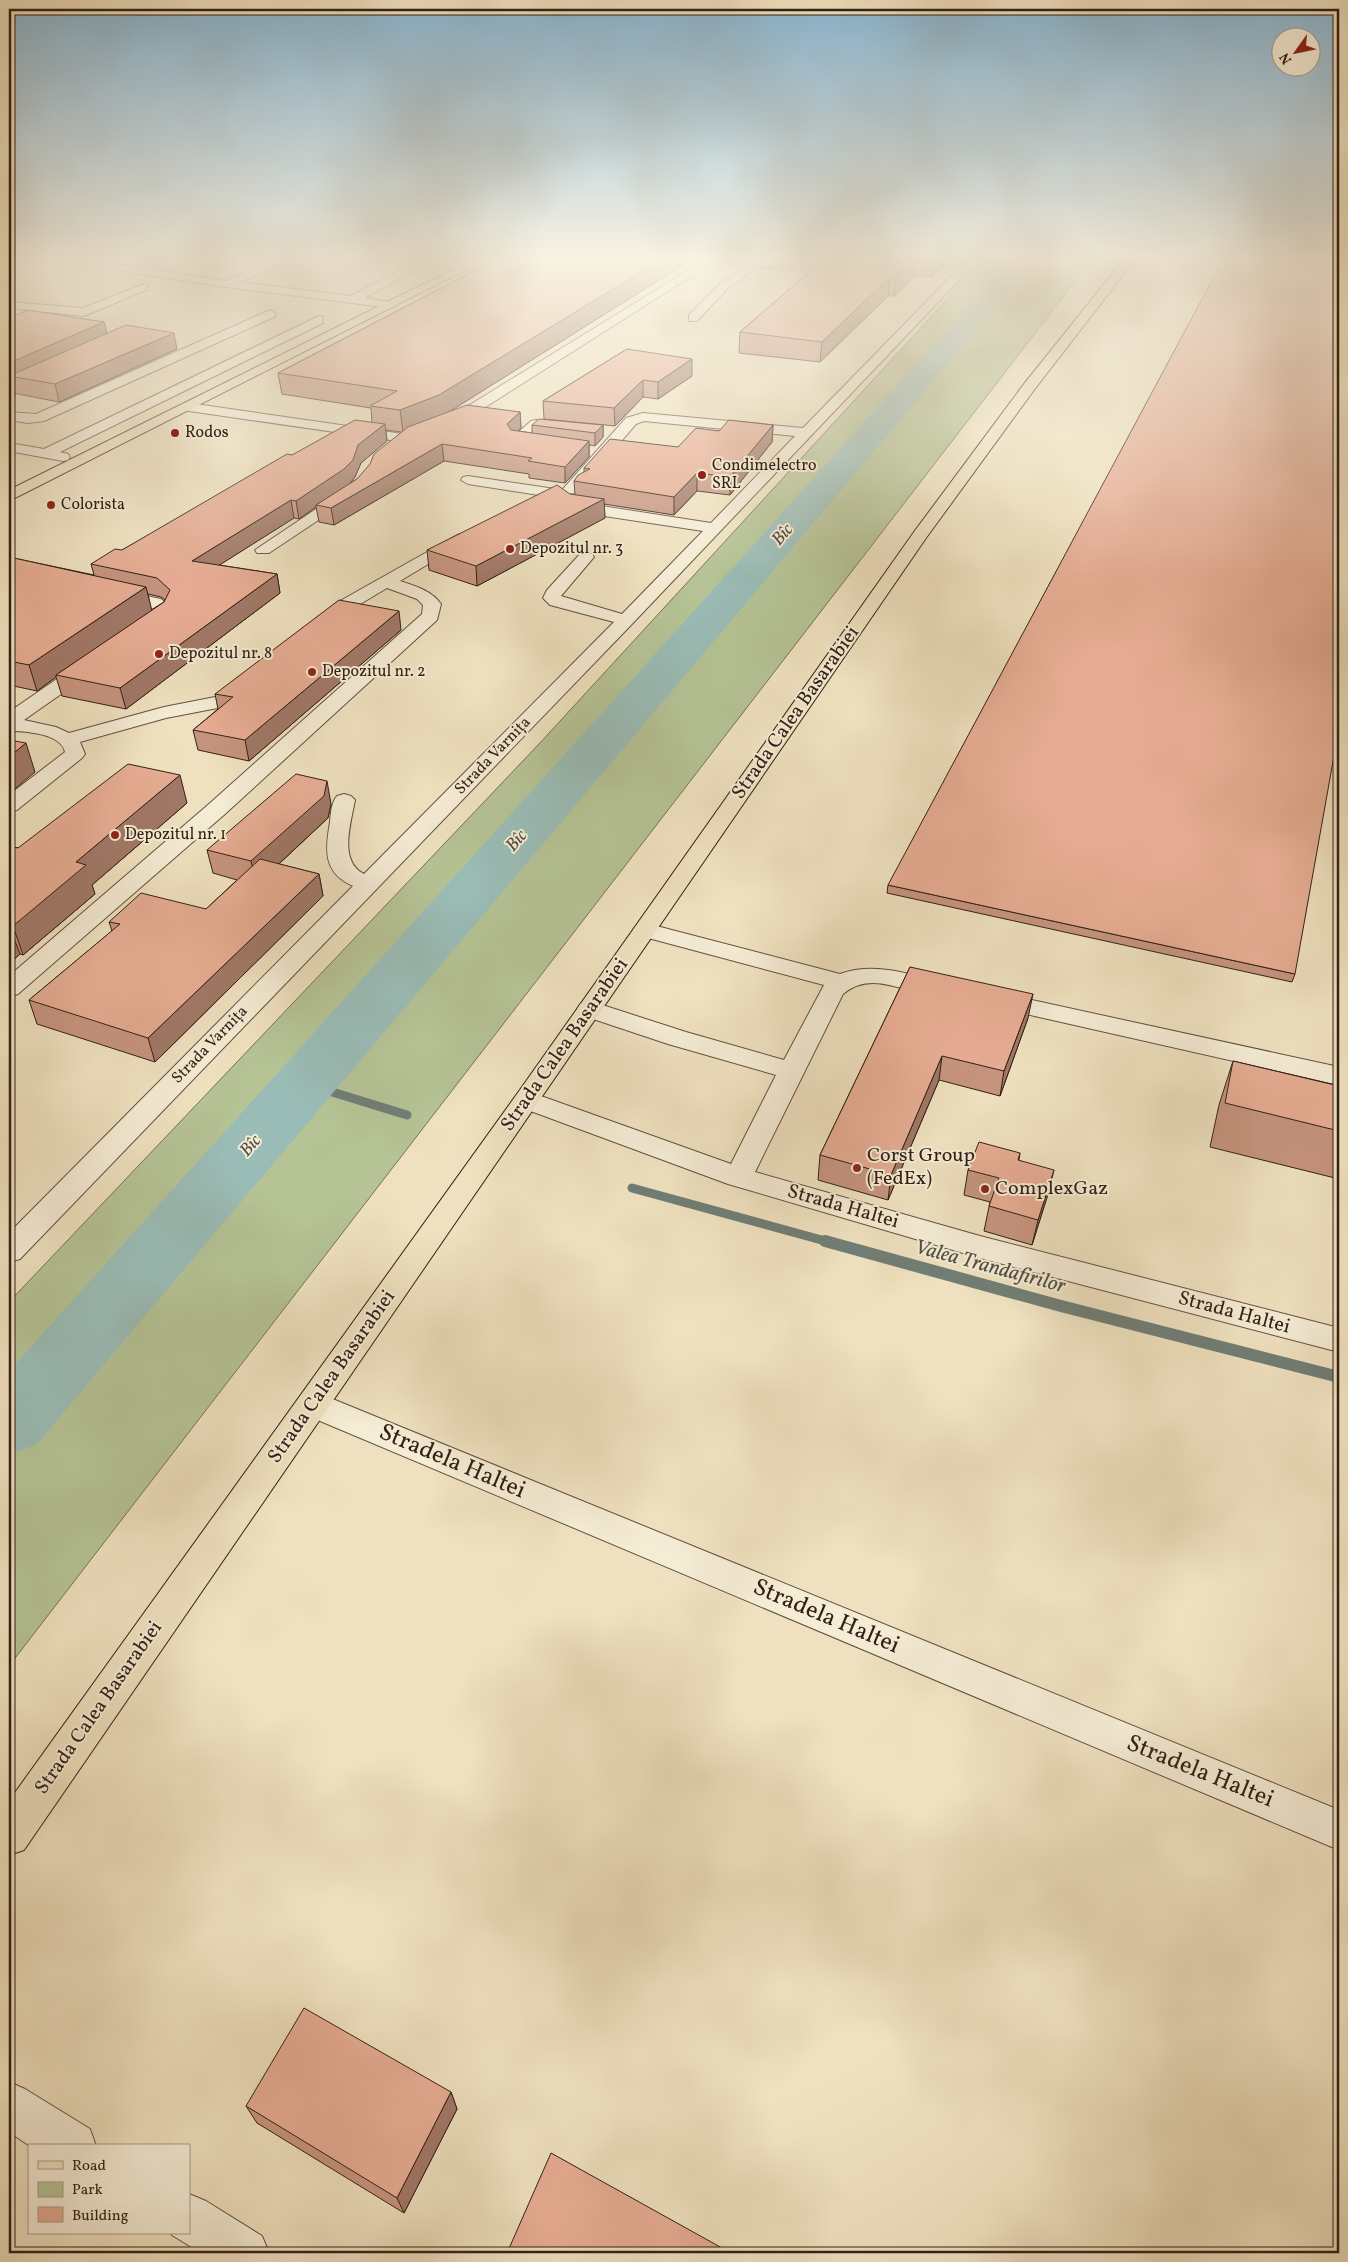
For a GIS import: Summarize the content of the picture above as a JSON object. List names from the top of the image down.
{
  "streets": {
    "main road": ["Strada Calea Basarabiei"],
    "street": ["Strada Varnița", "Strada Haltei", "Stradela Haltei"]
  },
  "crossings": [
    ["Strada Calea Basarabiei", "Strada Haltei"],
    ["Strada Calea Basarabiei", "Stradela Haltei"]
  ],
  "water": ["Bîc", "Valea Trandafirilor"],
  "places": [
    "Rodos",
    "Condimelectro SRL",
    "Colorista",
    "Depozitul nr. 3",
    "Depozitul nr. 8",
    "Depozitul nr. 2",
    "Depozitul nr. 1",
    "Corst Group (FedEx)",
    "ComplexGaz"
  ],
  "legend": ["Road", "Park", "Building"],
  "north": "bottom left"
}
